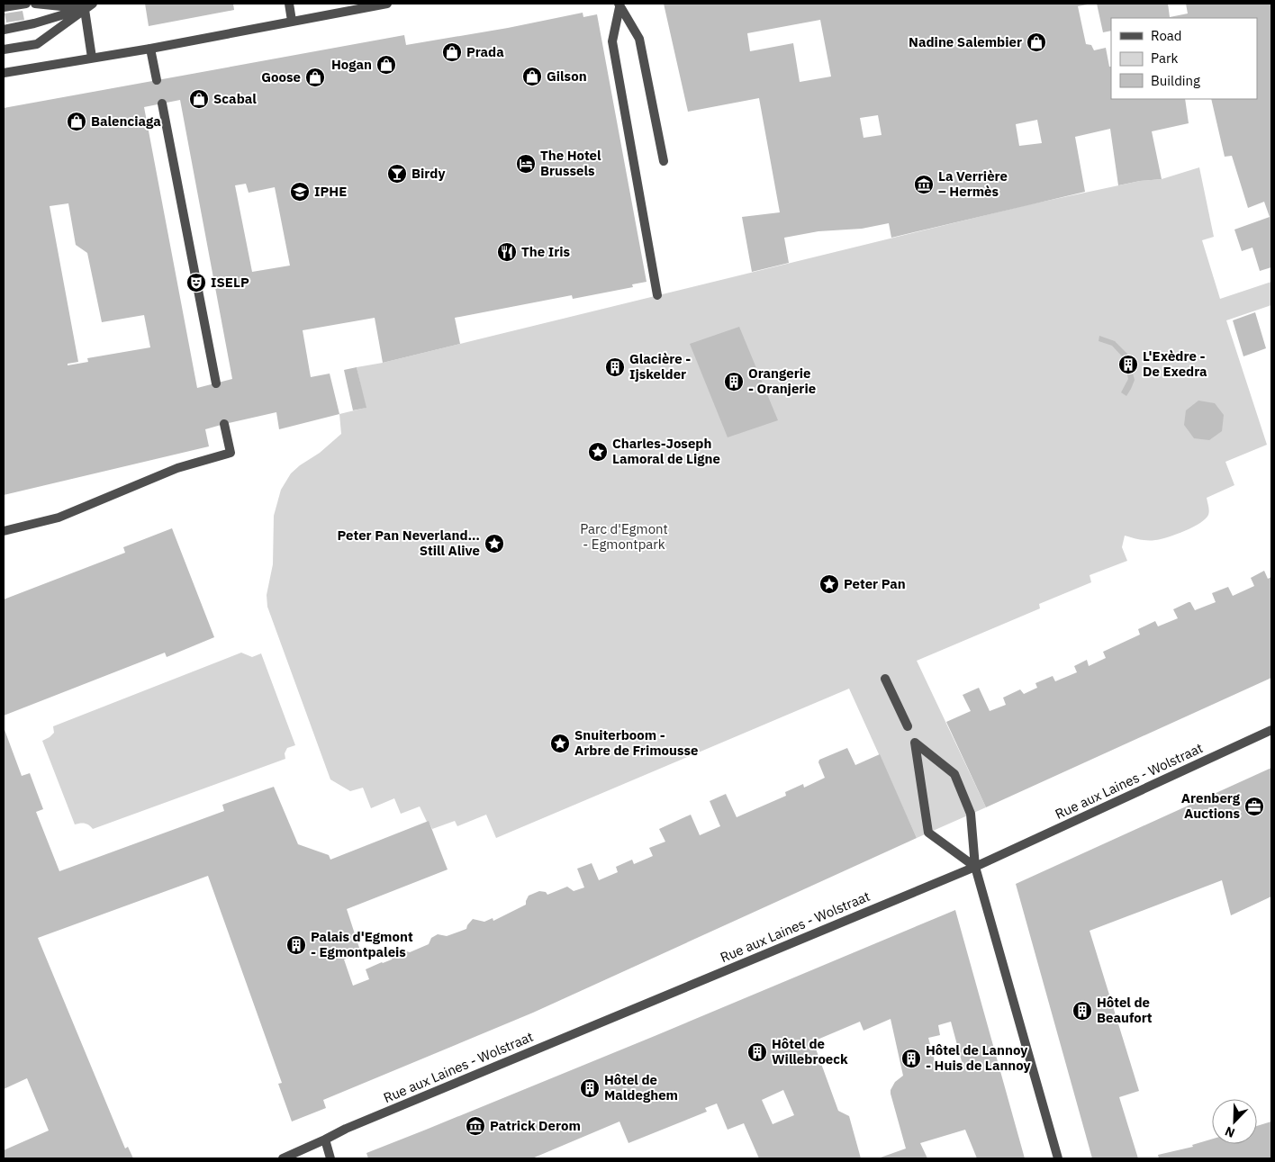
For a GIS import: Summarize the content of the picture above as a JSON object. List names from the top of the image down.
{
  "streets": {
    "street": ["Rue aux Laines - Wolstraat"]
  },
  "parks": ["Parc d'Egmont - Egmontpark"],
  "places": {
    "shop": [
      "Nadine Salembier",
      "Prada",
      "Hogan",
      "Gilson",
      "Goose",
      "Scabal",
      "Balenciaga"
    ],
    "hotel": ["The Hotel Brussels"],
    "bar": ["Birdy"],
    "museum": ["La Verrière – Hermès", "Patrick Derom"],
    "school or university": ["IPHE"],
    "restaurant": ["The Iris"],
    "theatre": ["ISELP"],
    "building": [
      "L'Exèdre - De Exedra",
      "Glacière - Ijskelder",
      "Orangerie - Oranjerie",
      "Palais d'Egmont - Egmontpaleis",
      "Hôtel de Beaufort",
      "Hôtel de Willebroeck",
      "Hôtel de Lannoy - Huis de Lannoy",
      "Hôtel de Maldeghem"
    ],
    "place": [
      "Charles-Joseph Lamoral de Ligne",
      "Peter Pan Neverland… Still Alive",
      "Peter Pan",
      "Snuiterboom - Arbre de Frimousse"
    ],
    "office": ["Arenberg Auctions"]
  },
  "legend": ["Road", "Park", "Building"],
  "north": "bottom left"
}
